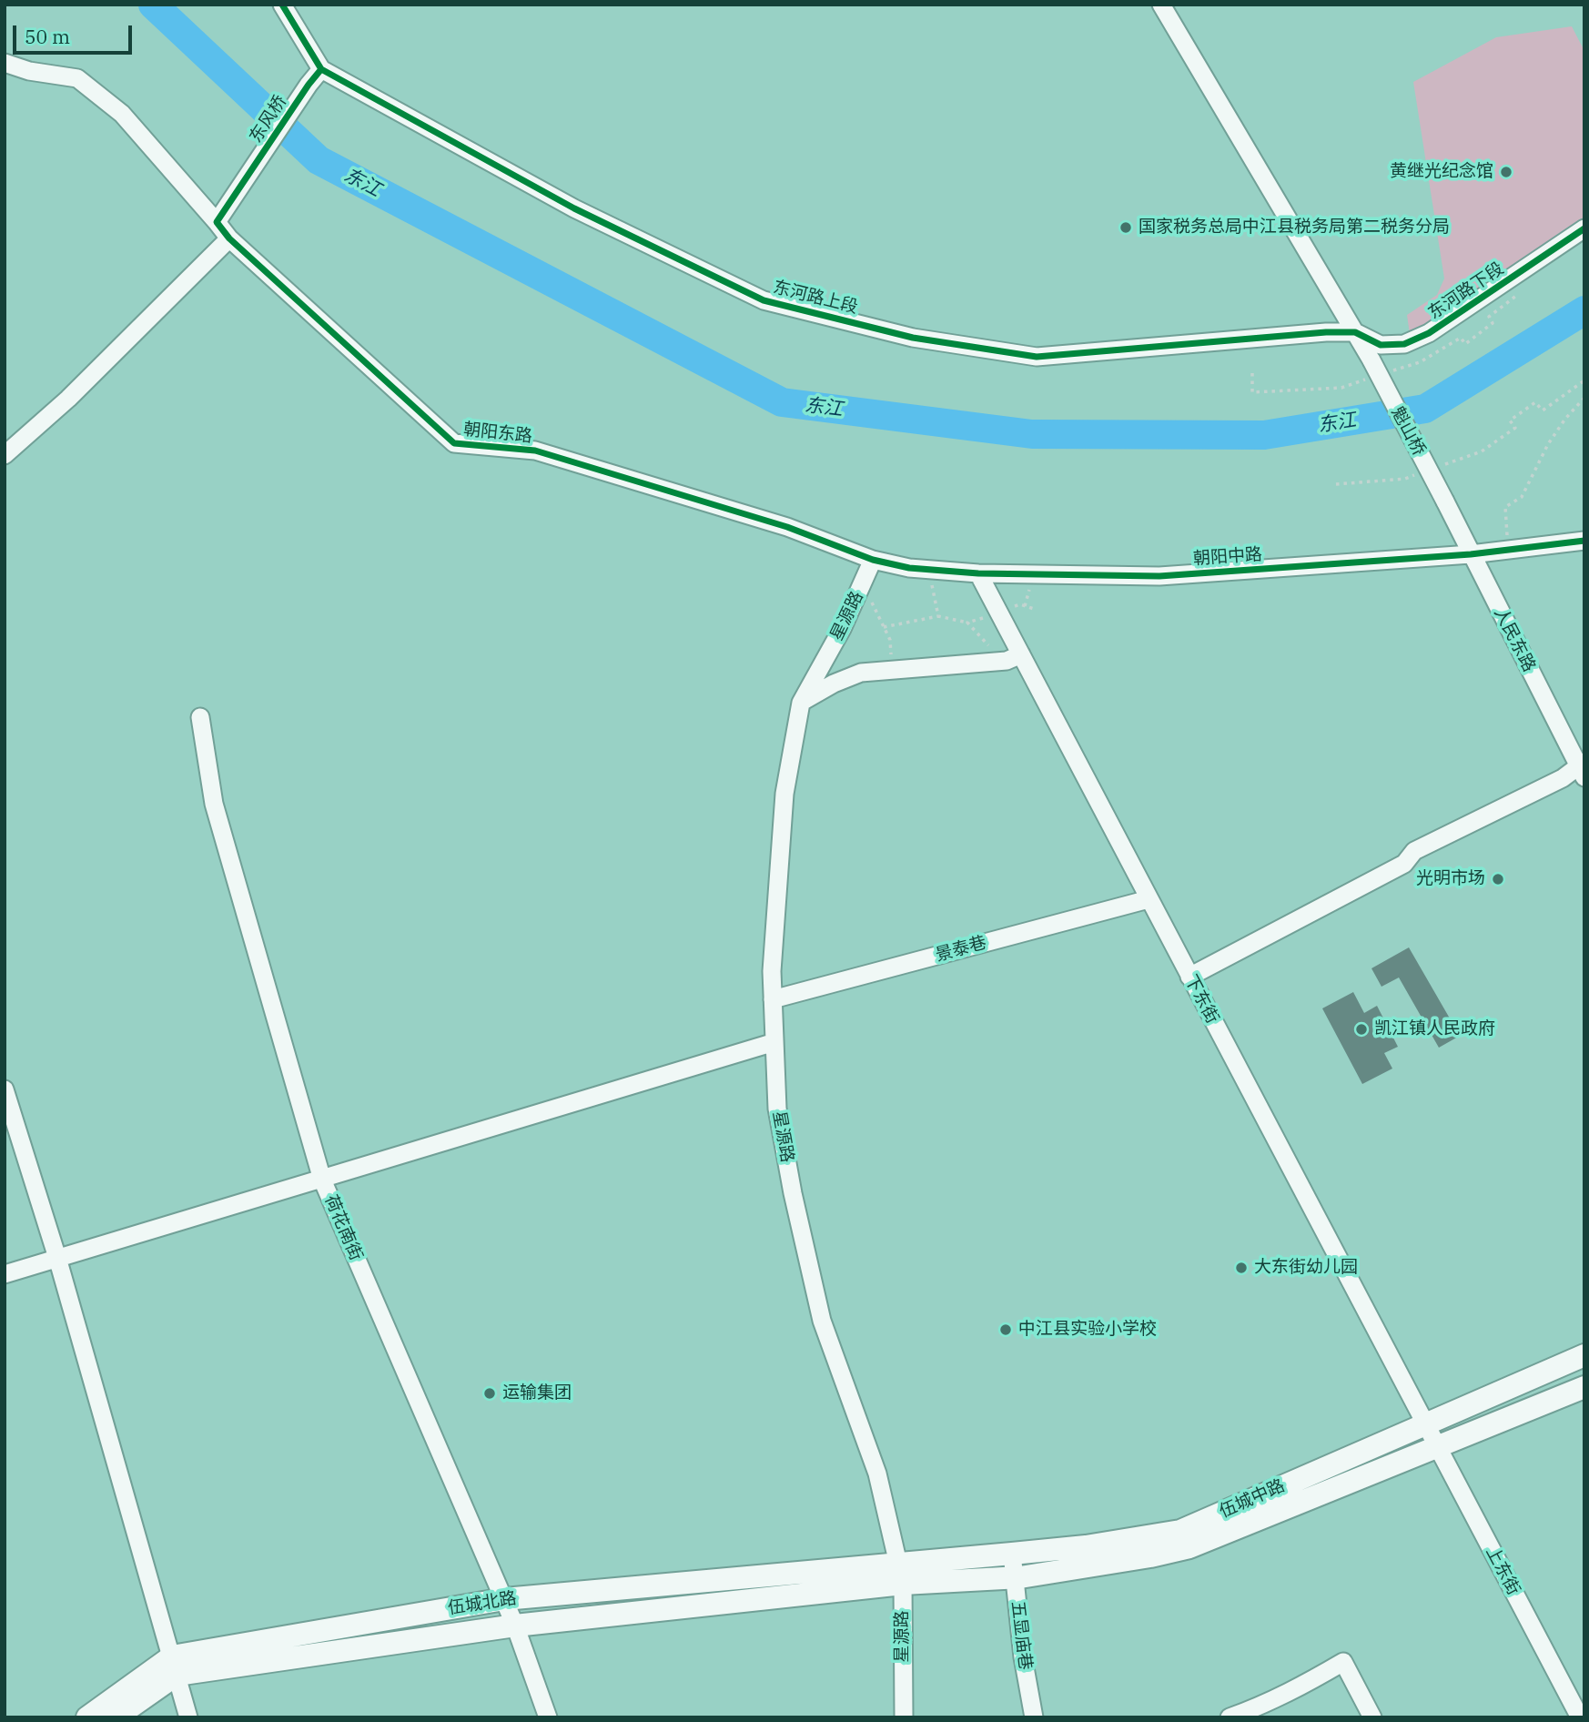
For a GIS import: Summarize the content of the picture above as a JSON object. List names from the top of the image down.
{
  "streets": {
    "main road": ["伍城中路", "伍城北路"],
    "street": [
      "东风桥",
      "东河路下段",
      "东河路上段",
      "魁山桥",
      "朝阳东路",
      "朝阳中路",
      "星源路",
      "人民东路",
      "景泰巷",
      "下东街",
      "荷花南街",
      "上东街",
      "五显庙巷"
    ]
  },
  "crossings": [
    ["东风桥", "东河路上段"],
    ["东风桥", "朝阳东路"],
    ["东河路下段", "东河路上段"],
    ["东河路下段", "魁山桥"],
    ["东河路上段", "魁山桥"],
    ["魁山桥", "人民东路"],
    ["朝阳东路", "朝阳中路"],
    ["朝阳东路", "星源路"],
    ["朝阳中路", "星源路"],
    ["朝阳中路", "人民东路"],
    ["朝阳中路", "下东街"],
    ["星源路", "景泰巷"],
    ["星源路", "伍城中路"],
    ["星源路", "伍城北路"],
    ["景泰巷", "下东街"],
    ["下东街", "伍城中路"],
    ["下东街", "上东街"],
    ["荷花南街", "伍城北路"],
    ["伍城中路", "上东街"],
    ["伍城中路", "伍城北路"],
    ["伍城中路", "五显庙巷"]
  ],
  "water": ["东江"],
  "places": [
    "黄继光纪念馆",
    "国家税务总局中江县税务局第二税务分局",
    "光明市场",
    "凯江镇人民政府",
    "大东街幼儿园",
    "中江县实验小学校",
    "运输集团"
  ],
  "scale_bar": "50 m"
}
